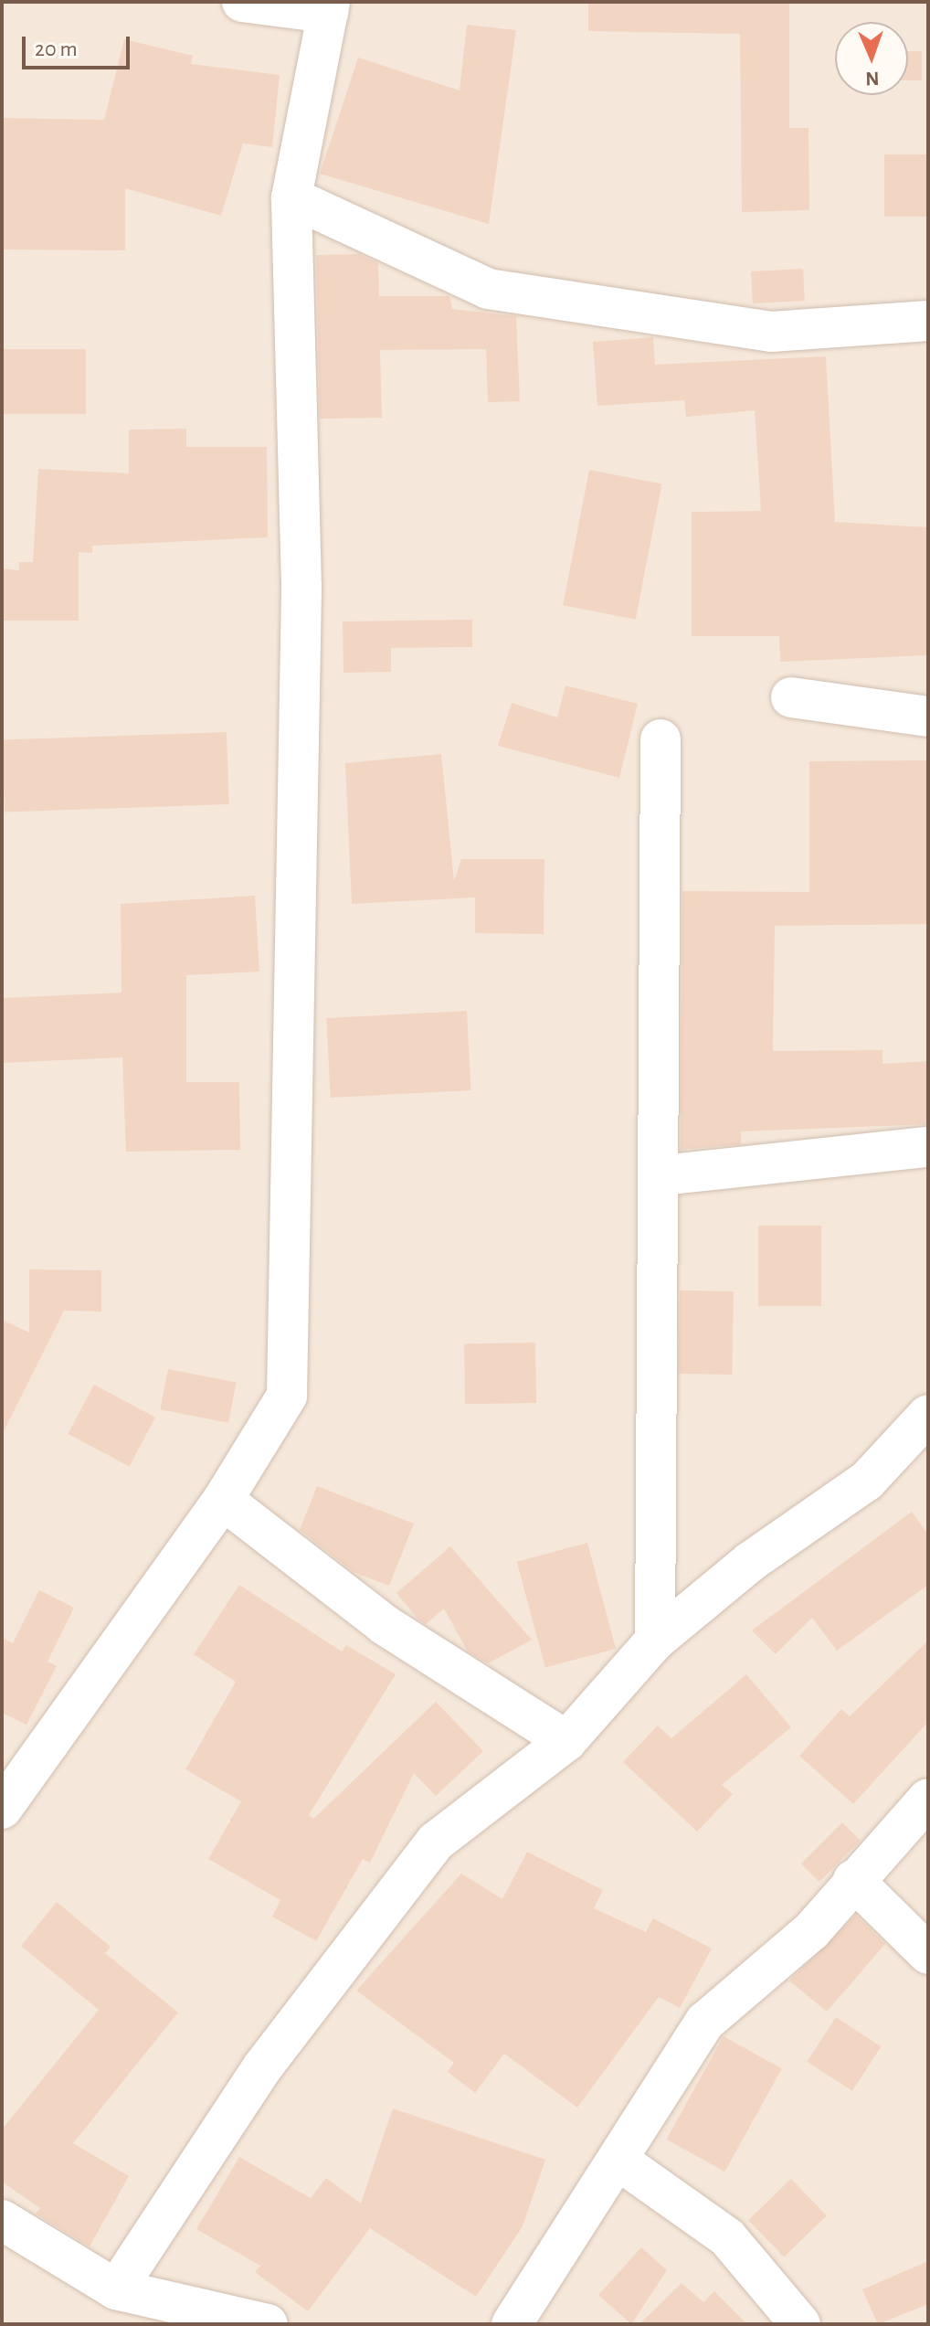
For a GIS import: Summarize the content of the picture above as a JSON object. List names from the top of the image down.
{
  "scale_bar": "20 m",
  "north": "bottom"
}
